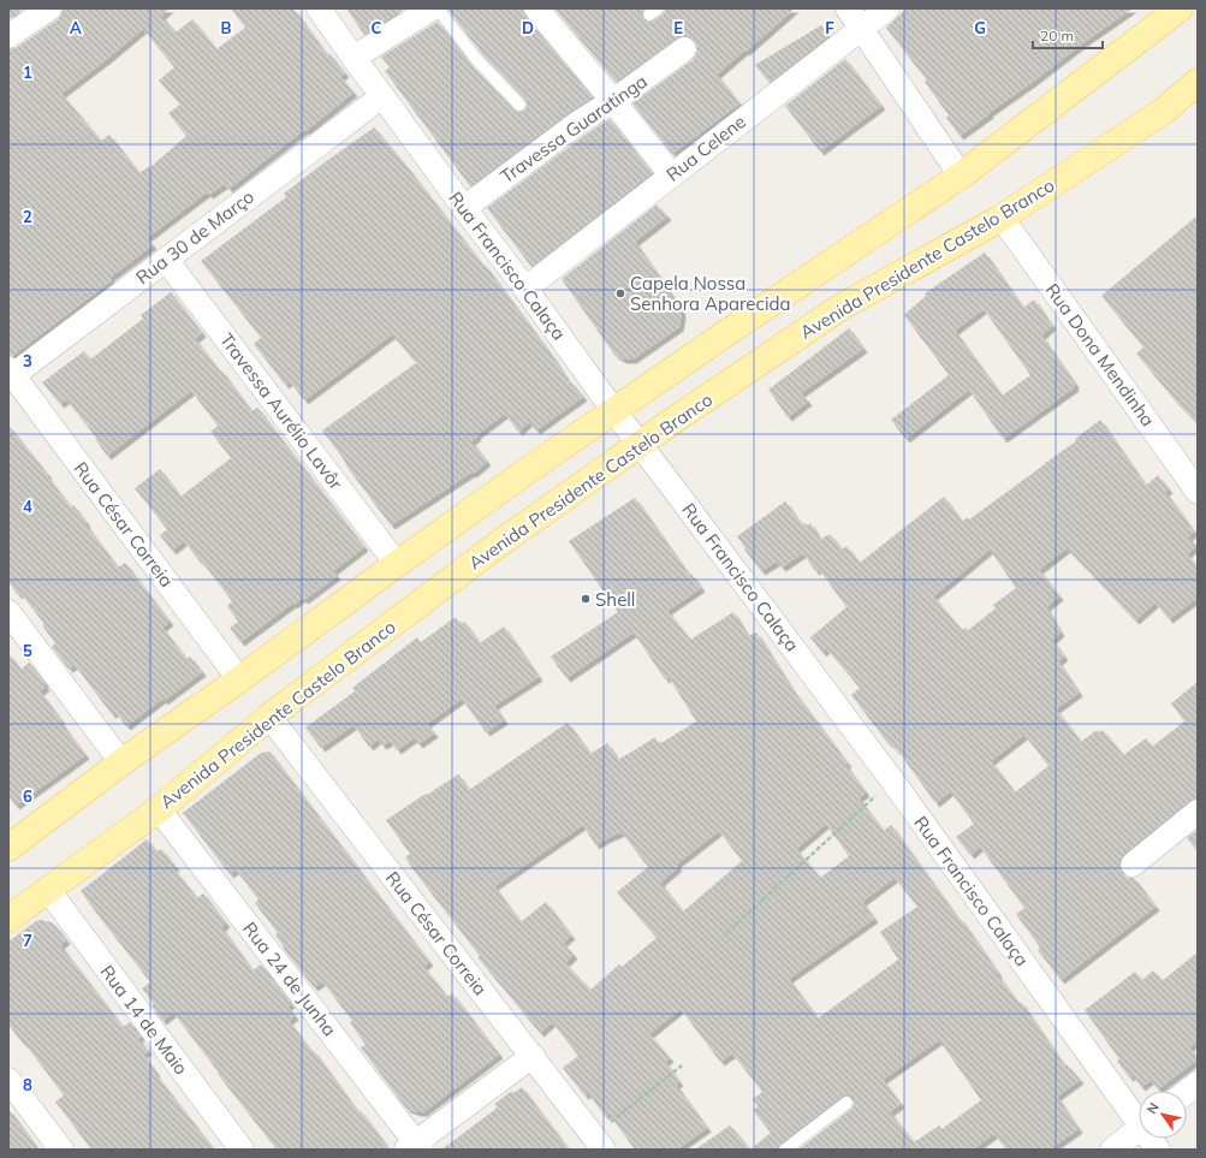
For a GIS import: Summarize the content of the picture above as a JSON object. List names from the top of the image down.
{
  "streets": {
    "main road": ["Avenida Presidente Castelo Branco"],
    "street": [
      "Travessa Guaratinga",
      "Rua Celene",
      "Rua 30 de Março",
      "Rua Francisco Calaça",
      "Rua Dona Mendinha",
      "Travessa Aurélio Lavôr",
      "Rua César Correia",
      "Rua 24 de Junha",
      "Rua 14 de Maio"
    ]
  },
  "crossings": [
    ["Travessa Guaratinga", "Rua Francisco Calaça"],
    ["Rua Celene", "Rua Francisco Calaça"],
    ["Rua 30 de Março", "Rua Francisco Calaça"],
    ["Rua 30 de Março", "Travessa Aurélio Lavôr"],
    ["Rua 30 de Março", "Rua César Correia"],
    ["Avenida Presidente Castelo Branco", "Rua Francisco Calaça"],
    ["Avenida Presidente Castelo Branco", "Rua Dona Mendinha"],
    ["Avenida Presidente Castelo Branco", "Rua César Correia"],
    ["Avenida Presidente Castelo Branco", "Rua 24 de Junha"],
    ["Avenida Presidente Castelo Branco", "Rua 14 de Maio"]
  ],
  "places": ["Capela Nossa Senhora Aparecida", "Shell"],
  "scale_bar": "20 m",
  "north": "top left",
  "grid": {
    "columns": [
      "A",
      "B",
      "C",
      "D",
      "E",
      "F",
      "G"
    ],
    "rows": [
      "1",
      "2",
      "3",
      "4",
      "5",
      "6",
      "7",
      "8"
    ]
  }
}
